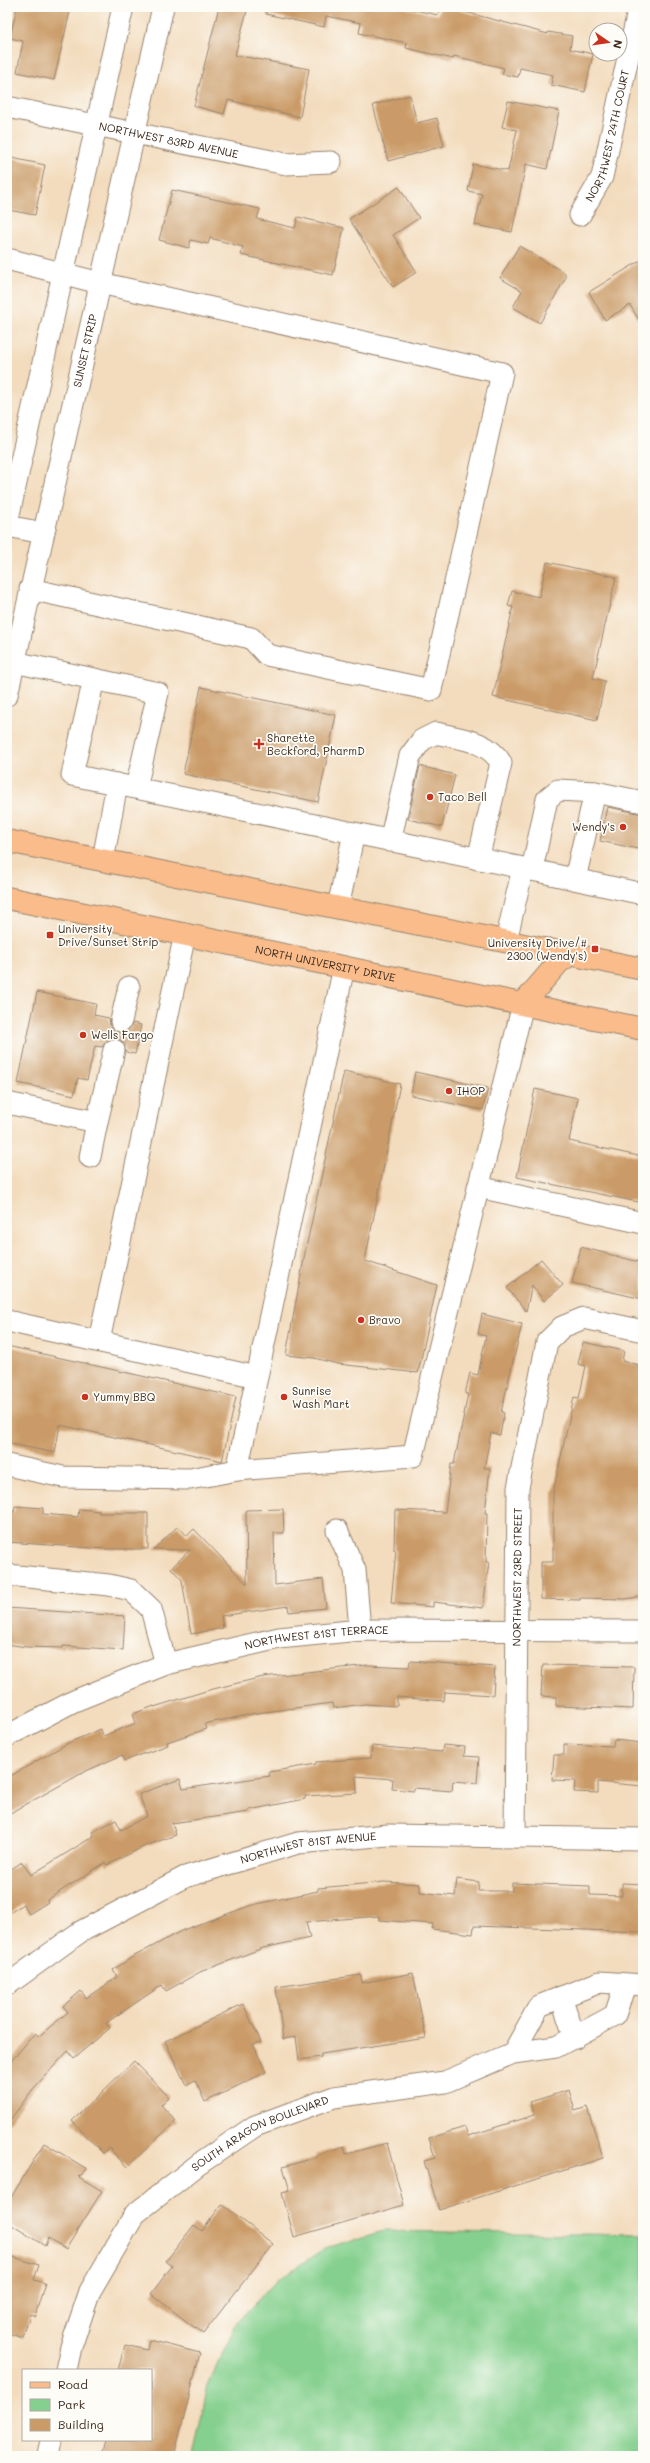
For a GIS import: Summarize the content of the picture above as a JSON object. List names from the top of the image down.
{
  "streets": {
    "main road": ["NORTH UNIVERSITY DRIVE"],
    "street": [
      "NORTHWEST 24TH COURT",
      "NORTHWEST 83RD AVENUE",
      "SUNSET STRIP",
      "NORTHWEST 23RD STREET",
      "NORTHWEST 81ST TERRACE",
      "NORTHWEST 81ST AVENUE",
      "SOUTH ARAGON BOULEVARD"
    ]
  },
  "crossings": [
    ["NORTHWEST 83RD AVENUE", "SUNSET STRIP"],
    ["NORTHWEST 23RD STREET", "NORTHWEST 81ST TERRACE"],
    ["NORTHWEST 23RD STREET", "NORTHWEST 81ST AVENUE"]
  ],
  "places": {
    "health": ["Sharette Beckford, PharmD"],
    "other": [
      "Taco Bell",
      "Wendy's",
      "Wells Fargo",
      "IHOP",
      "Bravo",
      "Yummy BBQ",
      "Sunrise Wash Mart"
    ],
    "transit": ["University Drive/Sunset Strip", "University Drive/# 2300 (Wendy's)"]
  },
  "legend": ["Road", "Park", "Building"],
  "north": "right"
}
